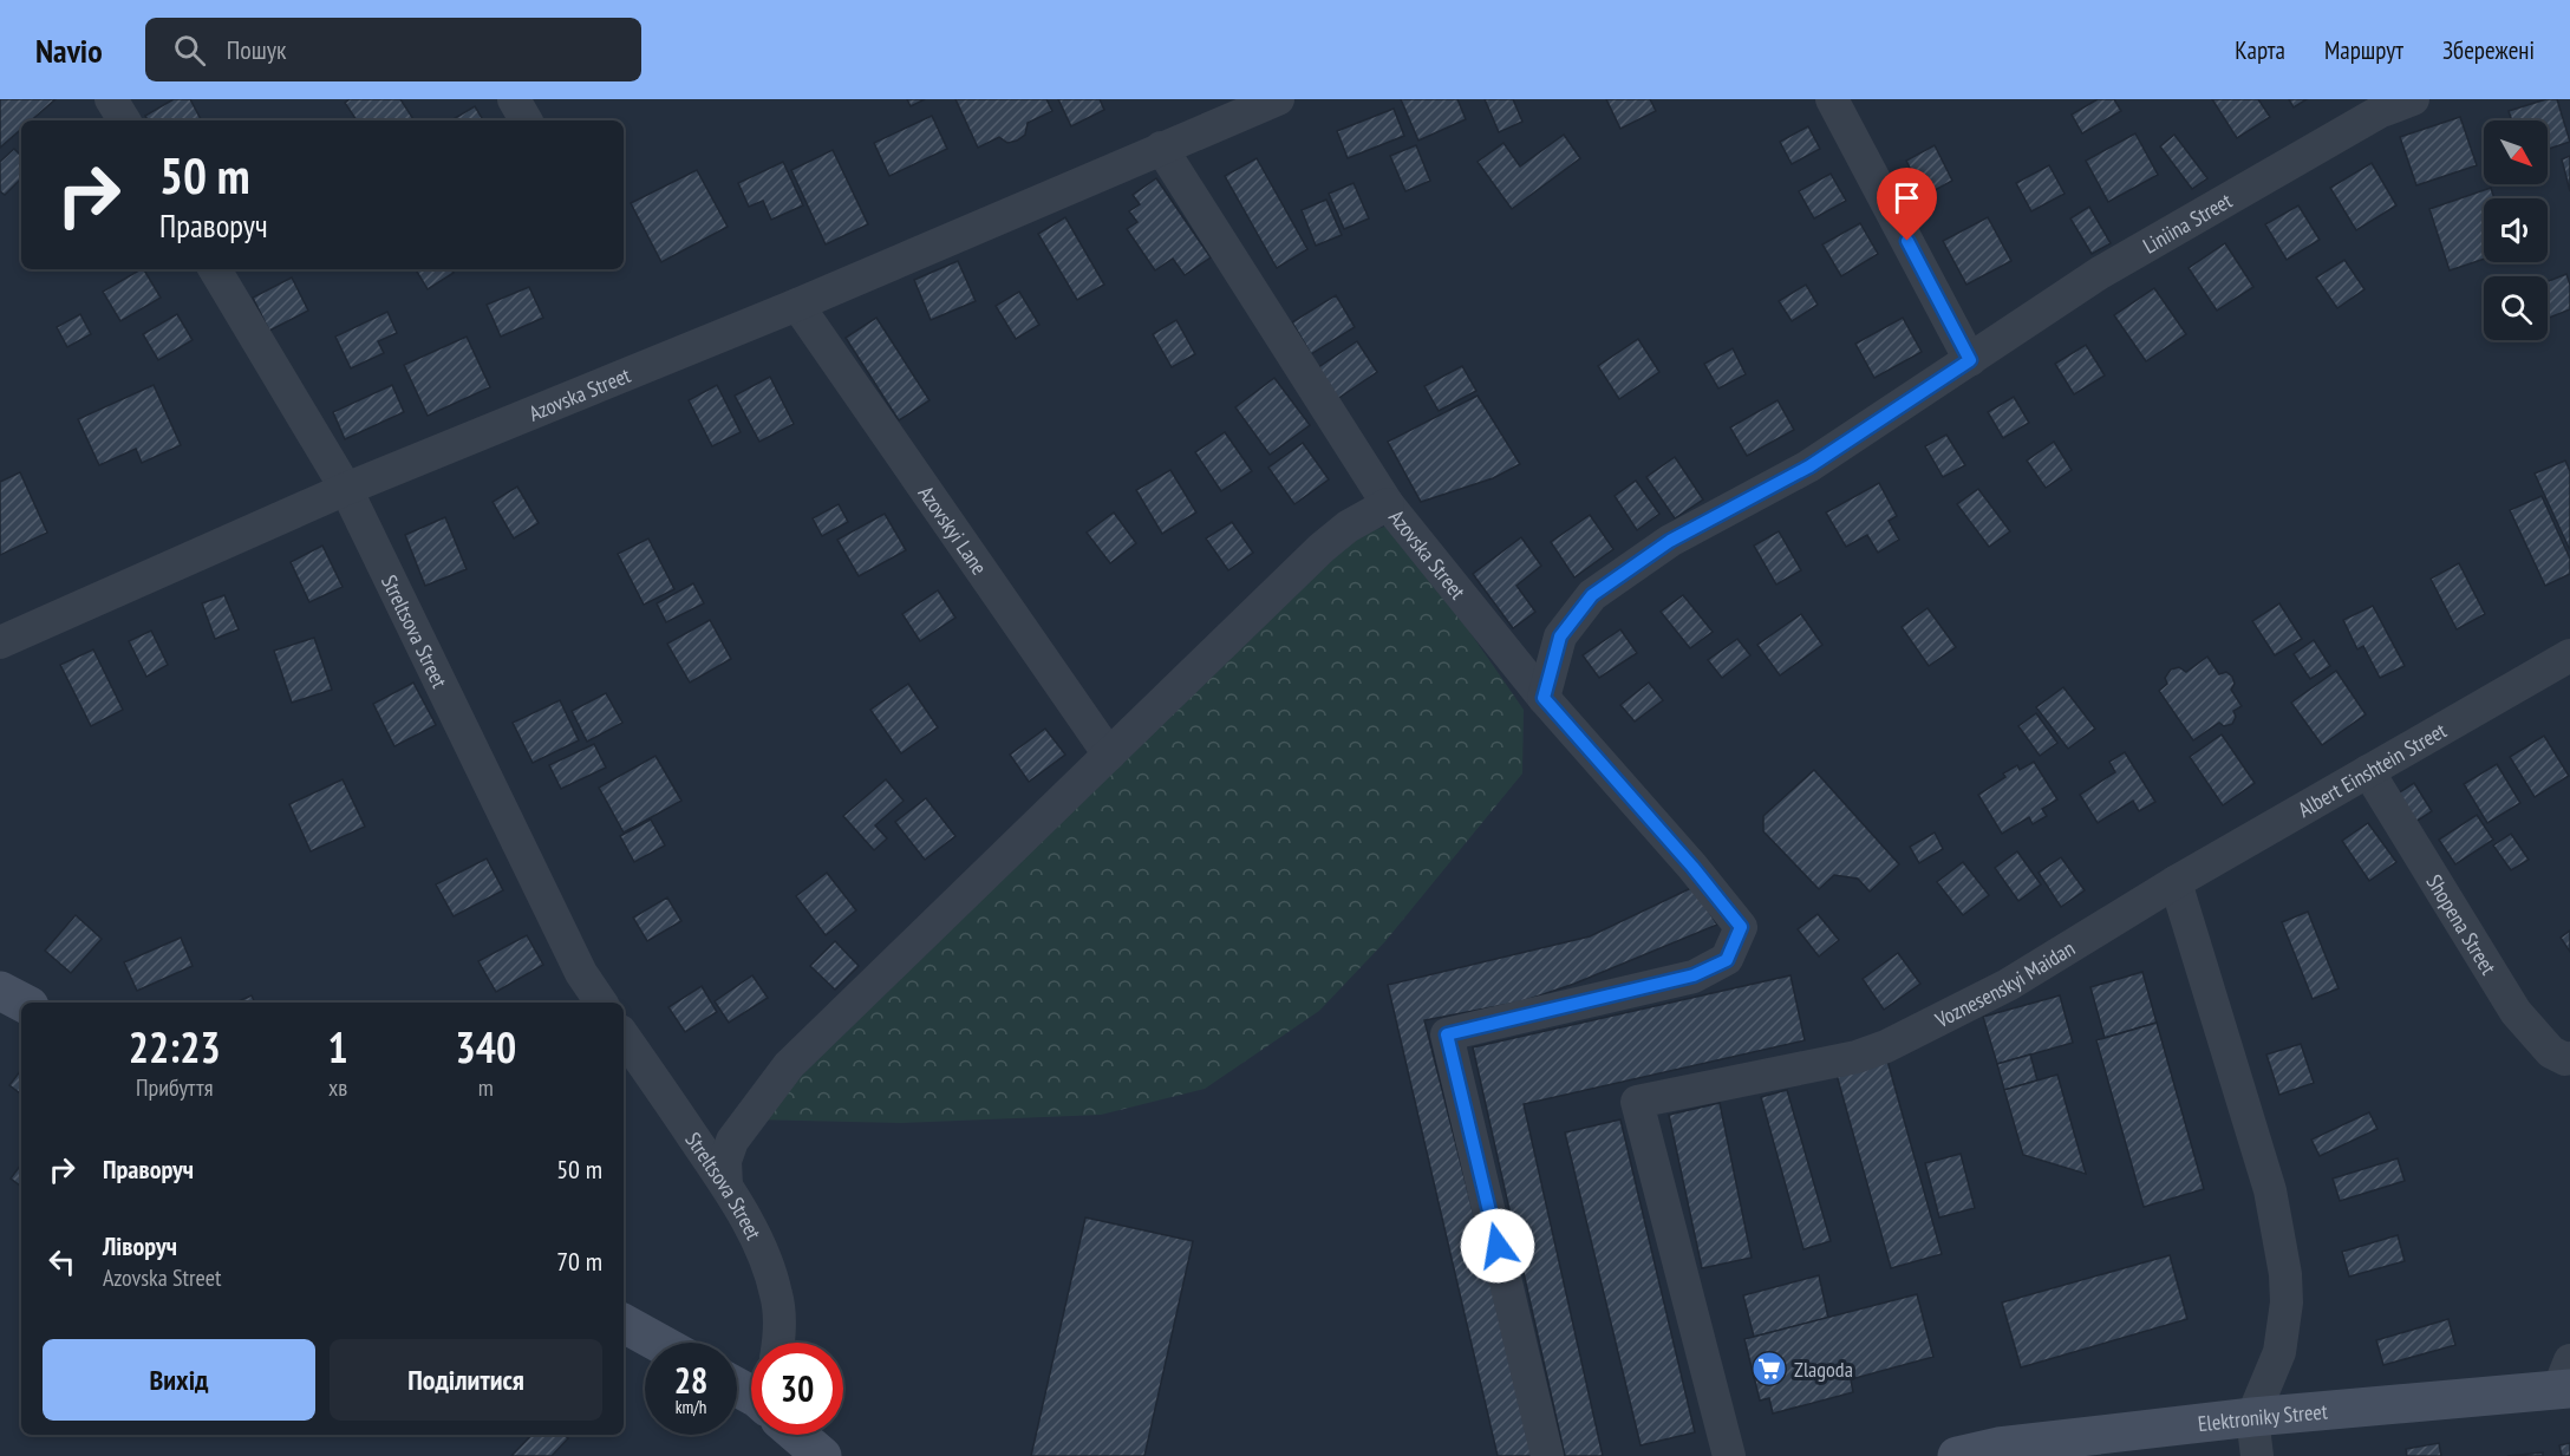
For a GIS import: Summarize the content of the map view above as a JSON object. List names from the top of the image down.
{
  "streets": {
    "main road": ["Elektroniky Street"],
    "street": [
      "Liniina Street",
      "Azovska Street",
      "Azovskyi Lane",
      "Streltsova Street",
      "Albert Einshtein Street",
      "Shopena Street",
      "Voznesenskyi Maidan"
    ]
  },
  "crossings": [
    ["Liniina Street", "Azovska Street"],
    ["Azovska Street", "Azovskyi Lane"],
    ["Azovska Street", "Streltsova Street"],
    ["Albert Einshtein Street", "Shopena Street"],
    ["Albert Einshtein Street", "Voznesenskyi Maidan"]
  ],
  "places": {
    "supermarket": ["Zlagoda"]
  },
  "north": "bottom right",
  "page": {
    "header": "Navio",
    "search": "Пошук",
    "nav": ["Карта", "Маршрут", "Збережені"],
    "turn": ["50 m", "Праворуч"],
    "eta": [
      "22:23",
      "Прибуття",
      "1",
      "хв",
      "340",
      "m"
    ],
    "list": [
      {
        "name": "Праворуч",
        "value": "50 m"
      },
      {
        "name": "Ліворуч",
        "note": "Azovska Street",
        "value": "70 m"
      }
    ],
    "buttons": ["Вихід", "Поділитися"],
    "speed": "28 km/h",
    "limit": "30"
  }
}
